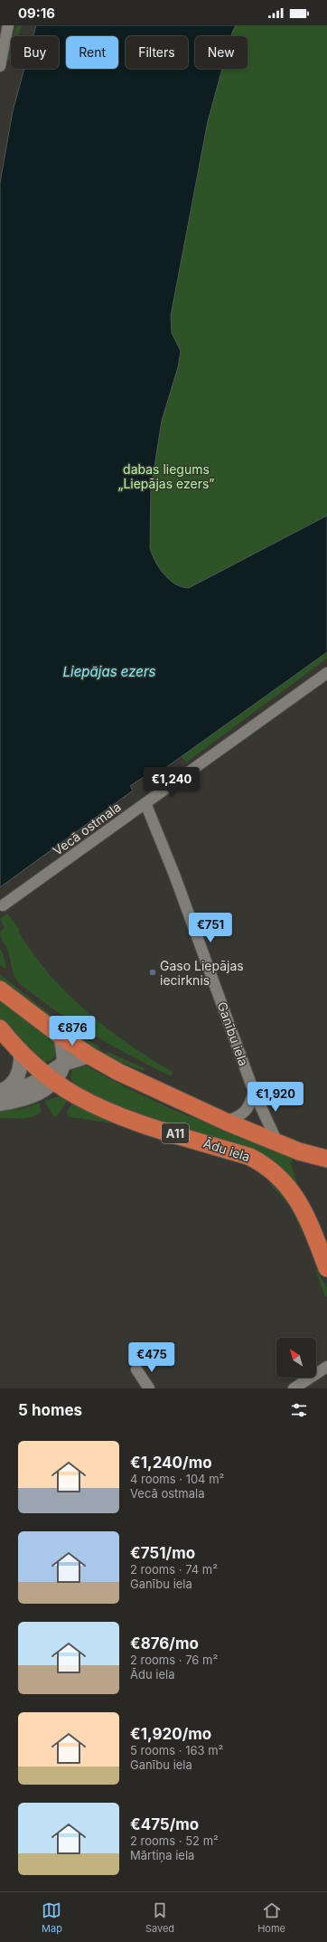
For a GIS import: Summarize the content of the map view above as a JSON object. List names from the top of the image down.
{
  "streets": {
    "highway": ["A11", "Ādu iela"],
    "street": ["Vecā ostmala", "Ganību iela"]
  },
  "crossings": [
    ["Vecā ostmala", "Ganību iela"],
    ["Ganību iela", "Ādu iela"],
    ["A11", "Ādu iela"]
  ],
  "water": ["Liepājas ezers"],
  "parks": ["dabas liegums „Liepājas ezers”"],
  "places": ["Gaso Liepājas iecirknis"],
  "north": "top left",
  "page": {
    "status": "09:16",
    "chip": [
      "Buy",
      "Rent",
      "Filters",
      "New"
    ],
    "price": [
      "€1,240",
      "€751",
      "€876",
      "€1,920",
      "€475"
    ],
    "heading": "5 homes",
    "list": [
      {
        "name": "€1,240/mo",
        "note": "4 rooms · 104 m² · Vecā ostmala"
      },
      {
        "name": "€751/mo",
        "note": "2 rooms · 74 m² · Ganību iela"
      },
      {
        "name": "€876/mo",
        "note": "2 rooms · 76 m² · Ādu iela"
      },
      {
        "name": "€1,920/mo",
        "note": "5 rooms · 163 m² · Ganību iela"
      },
      {
        "name": "€475/mo",
        "note": "2 rooms · 52 m² · Mārtiņa iela"
      }
    ],
    "tabs": ["Map", "Saved", "Home"]
  }
}
